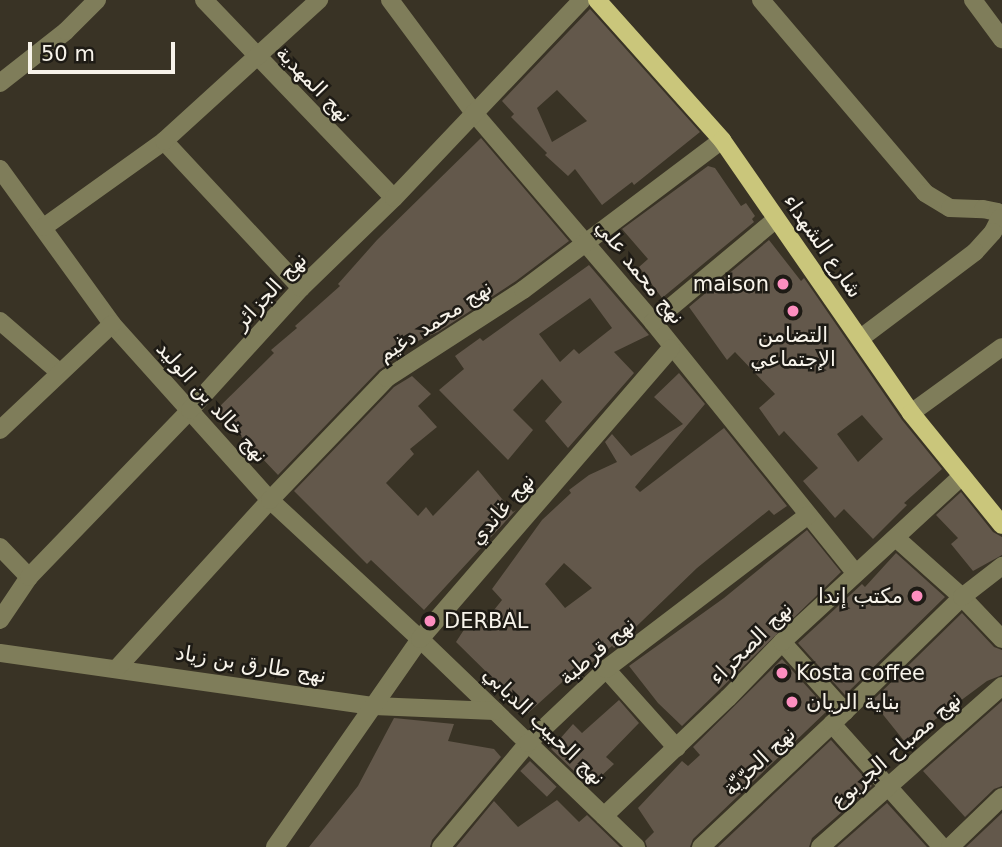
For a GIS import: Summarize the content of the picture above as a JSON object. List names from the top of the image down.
{
  "streets": {
    "main road": ["شارع الشهداء"],
    "street": [
      "نهج المهدية",
      "نهج محمد علي",
      "نهج الجزائر",
      "نهج محمد دغيم",
      "نهج خالد بن الوليد",
      "نهج غاندي",
      "نهج الصحراء",
      "نهج قرطبة",
      "نهج طارق بن زياد",
      "نهج الحبيب الدبابي",
      "نهج مصباح الجربوع",
      "نهج الحرّيّة"
    ]
  },
  "crossings": [
    ["نهج المهدية", "نهج الجزائر"],
    ["شارع الشهداء", "نهج محمد دغيم"],
    ["شارع الشهداء", "نهج الصحراء"],
    ["نهج محمد علي", "نهج الجزائر"],
    ["نهج محمد علي", "نهج محمد دغيم"],
    ["نهج محمد علي", "نهج غاندي"],
    ["نهج محمد علي", "نهج الصحراء"],
    ["نهج محمد علي", "نهج قرطبة"],
    ["نهج الجزائر", "نهج خالد بن الوليد"],
    ["نهج محمد دغيم", "نهج خالد بن الوليد"],
    ["نهج محمد دغيم", "نهج طارق بن زياد"],
    ["نهج خالد بن الوليد", "نهج غاندي"],
    ["نهج خالد بن الوليد", "نهج الحبيب الدبابي"],
    ["نهج غاندي", "نهج طارق بن زياد"],
    ["نهج غاندي", "نهج الحبيب الدبابي"],
    ["نهج الصحراء", "نهج الحبيب الدبابي"],
    ["نهج قرطبة", "نهج الحبيب الدبابي"],
    ["نهج طارق بن زياد", "نهج الحبيب الدبابي"]
  ],
  "places": [
    "maison",
    "التضامن الإجتماعي",
    "مكتب إندا",
    "DERBAL",
    "Kosta coffee",
    "بناية الريان"
  ],
  "scale_bar": "50 m"
}
